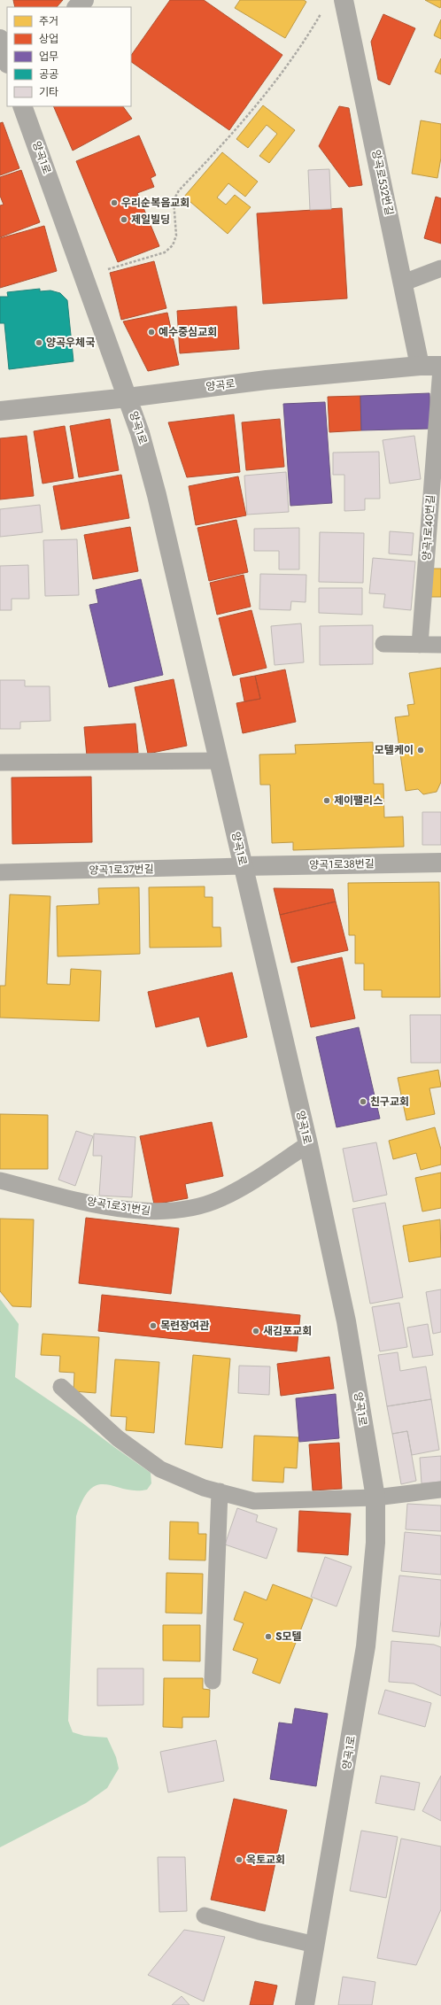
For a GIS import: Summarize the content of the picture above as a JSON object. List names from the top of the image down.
{
  "streets": {
    "street": [
      "양곡1로",
      "양곡로532번길",
      "양곡로",
      "양곡1로38번길"
    ],
    "lane": ["양곡1로40번길", "양곡1로37번길", "양곡1로31번길"]
  },
  "crossings": [
    ["양곡1로", "양곡로"],
    ["양곡1로", "양곡1로38번길"],
    ["양곡1로", "양곡1로37번길"],
    ["양곡1로", "양곡1로31번길"],
    ["양곡로532번길", "양곡로"],
    ["양곡로", "양곡1로40번길"],
    ["양곡1로38번길", "양곡1로37번길"]
  ],
  "places": [
    "우리순복음교회",
    "제일빌딩",
    "예수중심교회",
    "양곡우체국",
    "모텔케이",
    "제이팰리스",
    "친구교회",
    "목련장여관",
    "새김포교회",
    "S모텔",
    "옥토교회"
  ],
  "legend": [
    "주거",
    "상업",
    "업무",
    "공공",
    "기타"
  ]
}
